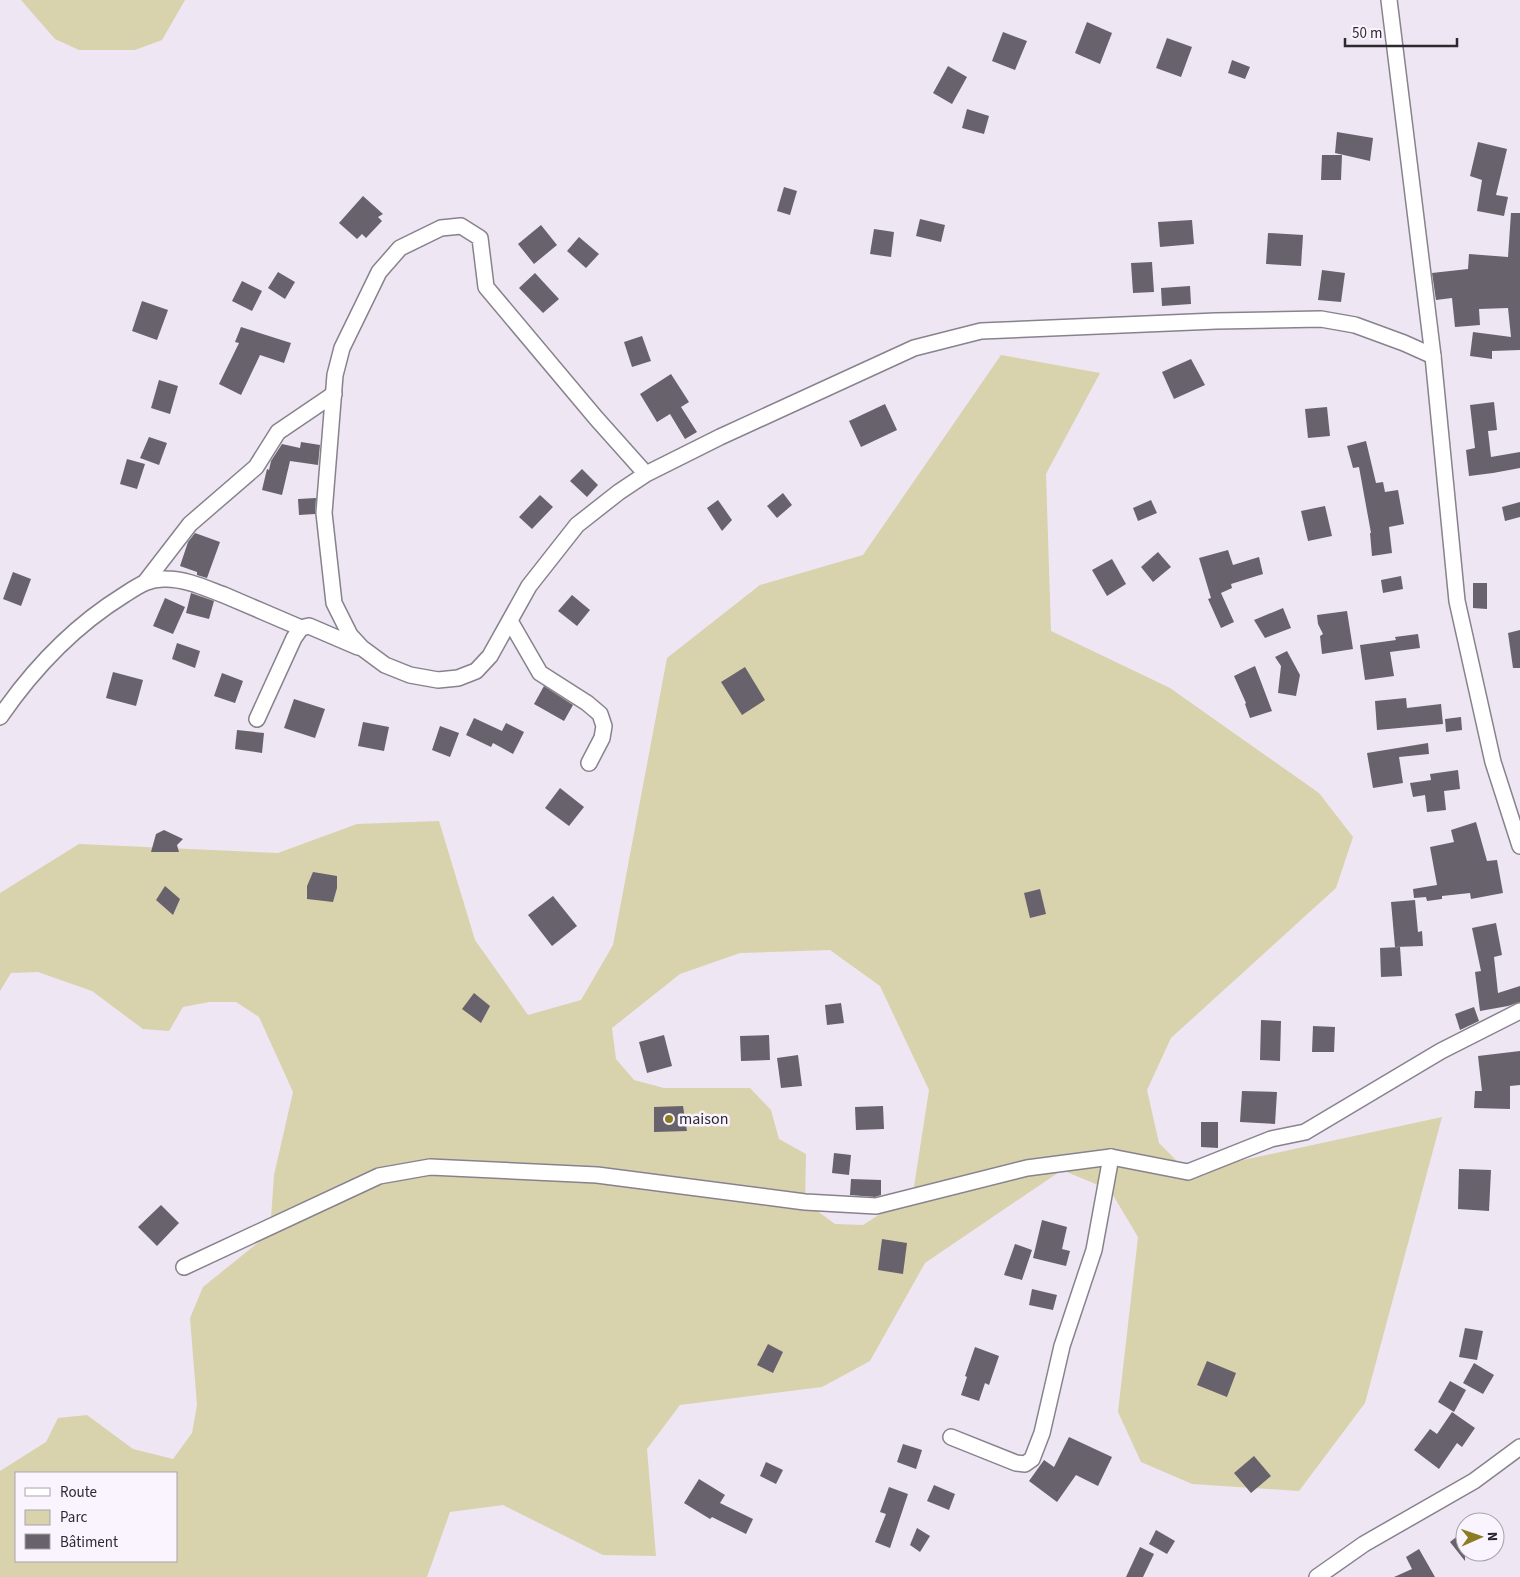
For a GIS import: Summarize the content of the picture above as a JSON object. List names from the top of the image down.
{
  "places": ["maison"],
  "legend": ["Route", "Parc", "Bâtiment"],
  "scale_bar": "50 m",
  "north": "right"
}
